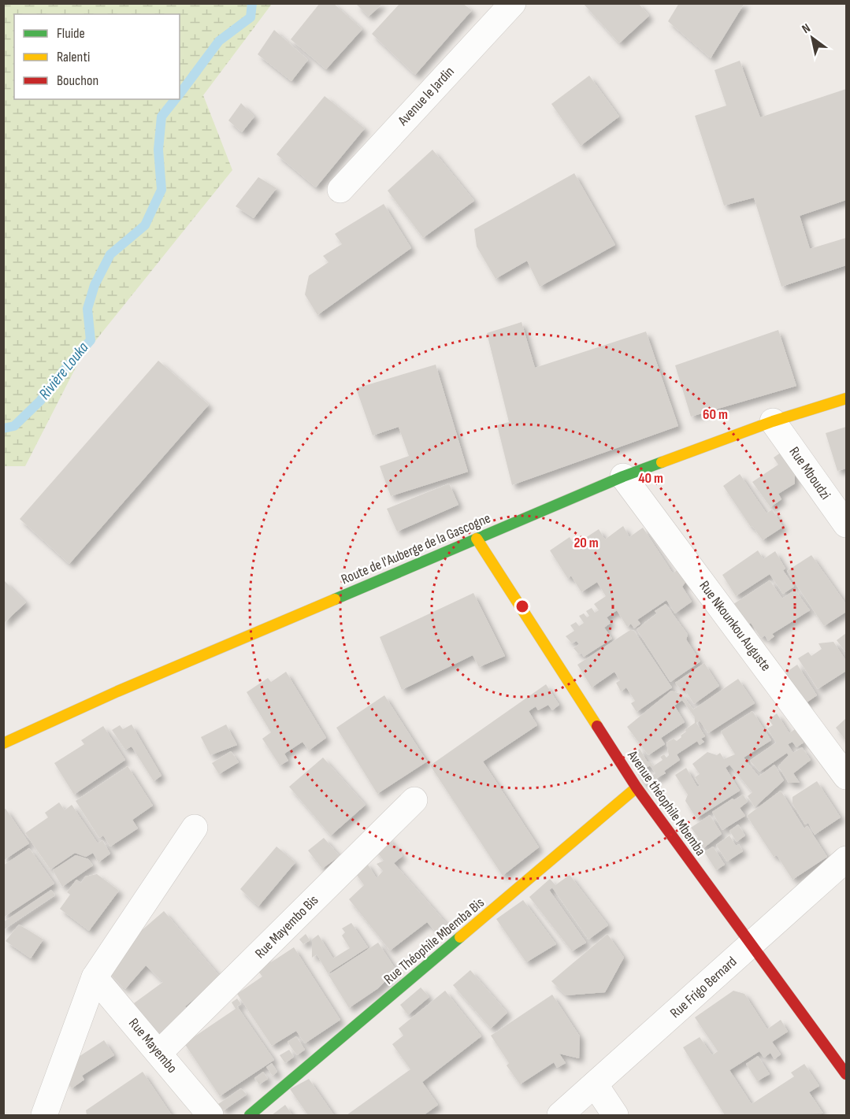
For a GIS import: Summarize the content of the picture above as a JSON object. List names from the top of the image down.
{
  "streets": {
    "street": [
      "Avenue le Jardin",
      "Rue Mboudzi",
      "Route de l'Auberge de la Gascogne",
      "Rue Nkounkou Auguste",
      "Avenue théophile Mbemba",
      "Rue Mayembo Bis",
      "Rue Théophile Mbemba Bis",
      "Rue Frigo Bernard",
      "Rue Mayembo"
    ]
  },
  "crossings": [
    ["Rue Mboudzi", "Route de l'Auberge de la Gascogne"],
    ["Route de l'Auberge de la Gascogne", "Rue Nkounkou Auguste"],
    ["Route de l'Auberge de la Gascogne", "Avenue théophile Mbemba"],
    ["Avenue théophile Mbemba", "Rue Théophile Mbemba Bis"],
    ["Avenue théophile Mbemba", "Rue Frigo Bernard"],
    ["Rue Mayembo Bis", "Rue Mayembo"]
  ],
  "water": ["Rivière Louka"],
  "legend": ["Fluide", "Ralenti", "Bouchon"],
  "north": "top left",
  "rings": ["60 m", "40 m", "20 m"]
}
